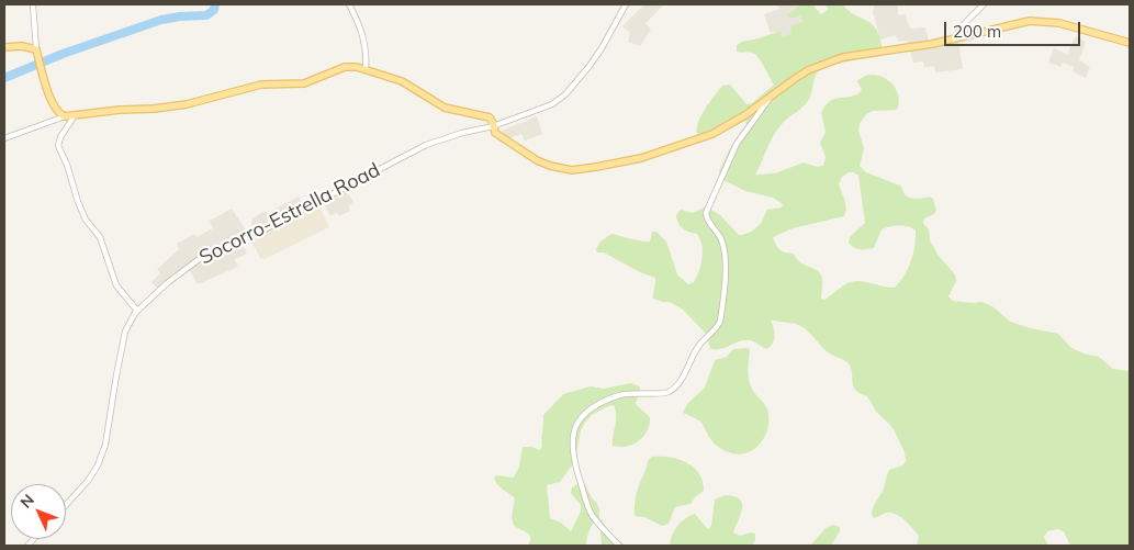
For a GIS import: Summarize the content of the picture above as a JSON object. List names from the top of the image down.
{
  "streets": {
    "street": ["Socorro-Estrella Road"]
  },
  "scale_bar": "200 m",
  "north": "top left"
}
